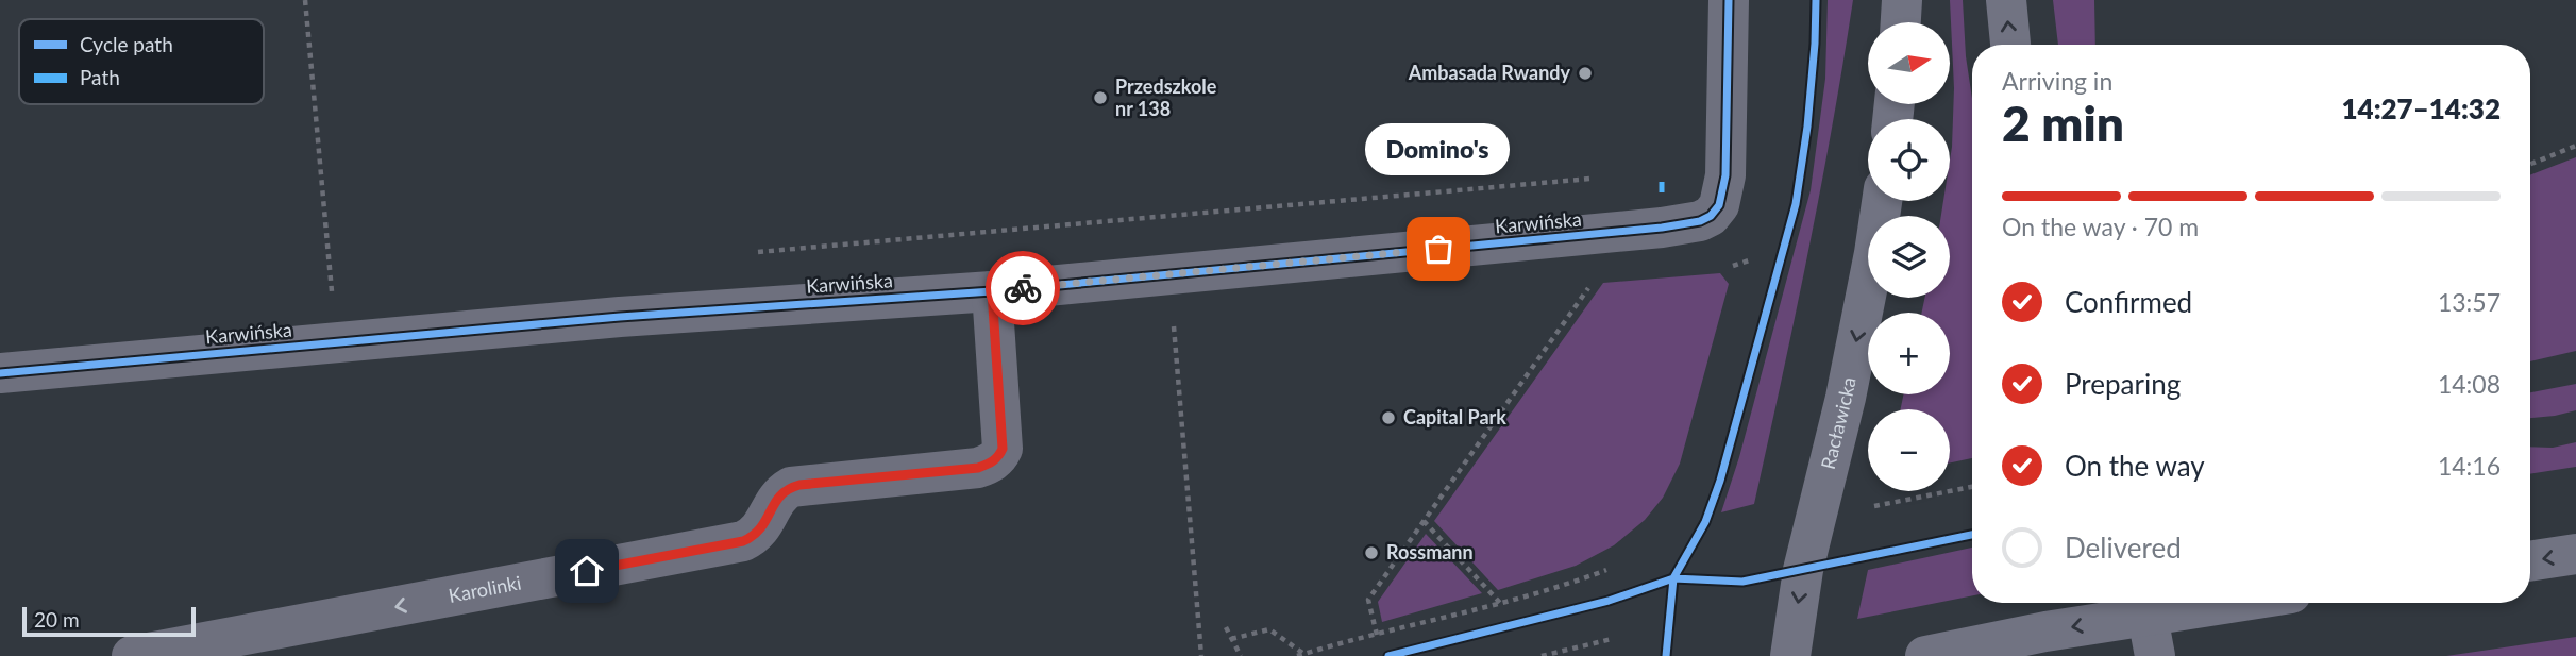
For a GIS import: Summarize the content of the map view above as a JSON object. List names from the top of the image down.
{
  "streets": {
    "main road": ["Racławicka"],
    "street": ["Karwińska", "Karolinki"]
  },
  "crossings": [
    ["Karwińska", "Karolinki"]
  ],
  "one_way": ["Racławicka", "Karolinki"],
  "places": [
    "Ambasada Rwandy",
    "Przedszkole nr 138",
    "Domino's",
    "Capital Park",
    "Rossmann"
  ],
  "legend": ["Cycle path", "Path"],
  "scale_bar": "20 m",
  "north": "right",
  "page": {
    "map_buttons": ["+", "−"],
    "heading": ["2 min", "Arriving in", "14:27–14:32"],
    "bubble": "Domino's",
    "bar": "On the way · 70 m",
    "list": [
      ["Confirmed", "13:57"],
      ["Preparing", "14:08"],
      ["On the way", "14:16"],
      "Delivered"
    ],
    "scale": "20 m"
  }
}
